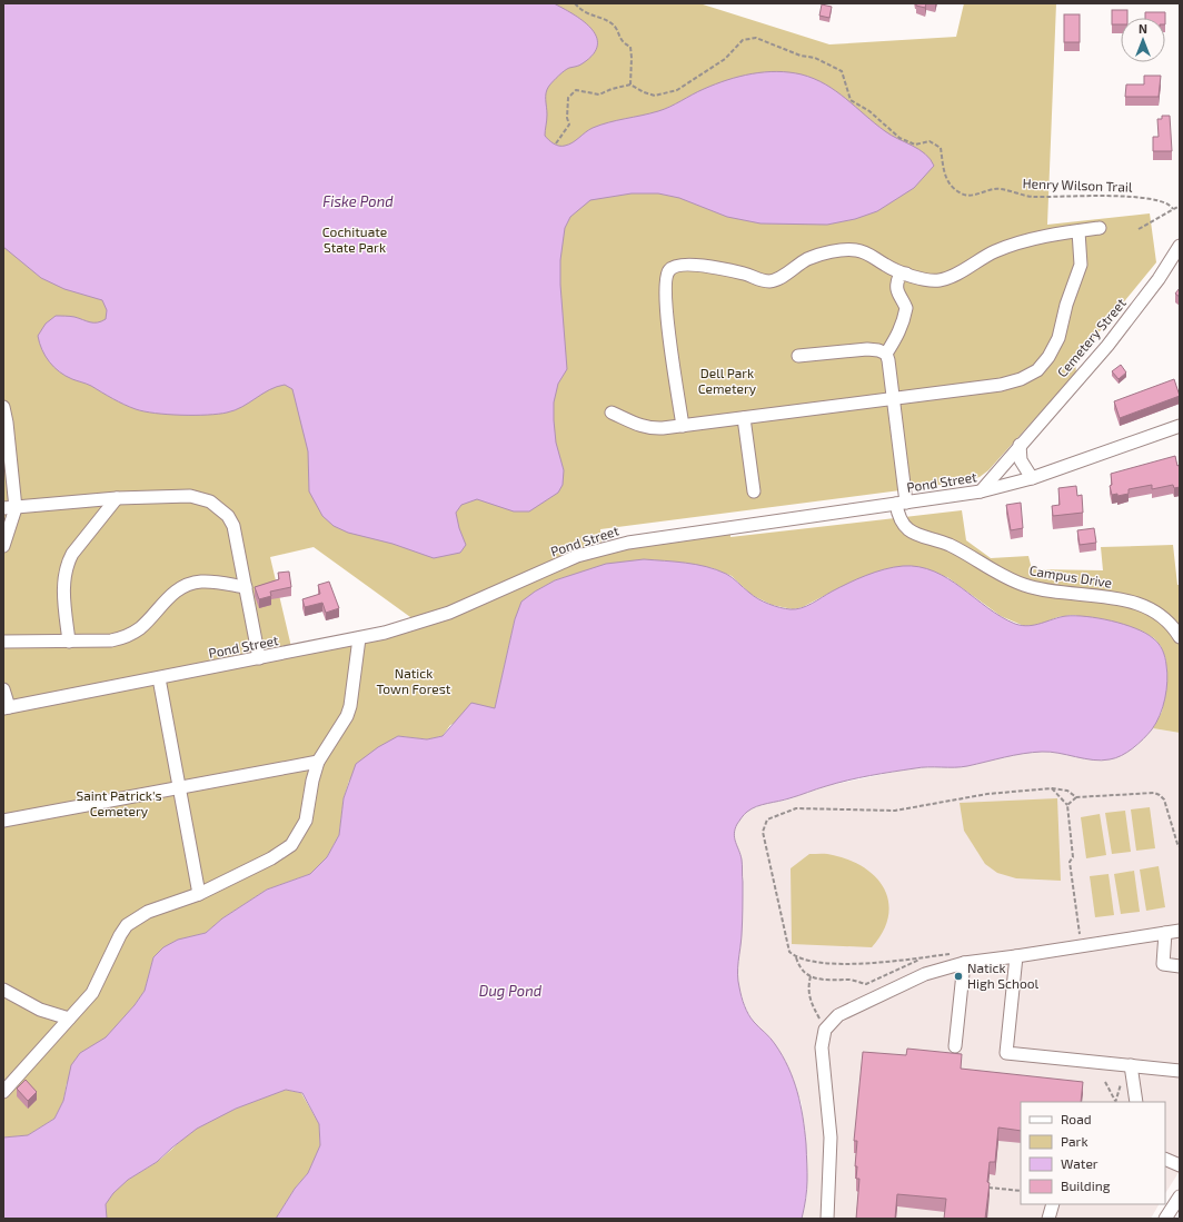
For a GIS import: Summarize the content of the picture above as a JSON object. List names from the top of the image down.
{
  "streets": {
    "street": ["Cemetery Street", "Pond Street", "Campus Drive"],
    "path": ["Henry Wilson Trail"]
  },
  "crossings": [
    ["Cemetery Street", "Pond Street"],
    ["Pond Street", "Campus Drive"]
  ],
  "water": ["Fiske Pond", "Dug Pond"],
  "parks": [
    "Cochituate State Park",
    "Dell Park Cemetery",
    "Natick Town Forest",
    "Saint Patrick's Cemetery"
  ],
  "places": ["Natick High School"],
  "legend": [
    "Road",
    "Park",
    "Water",
    "Building"
  ],
  "north": "top"
}
